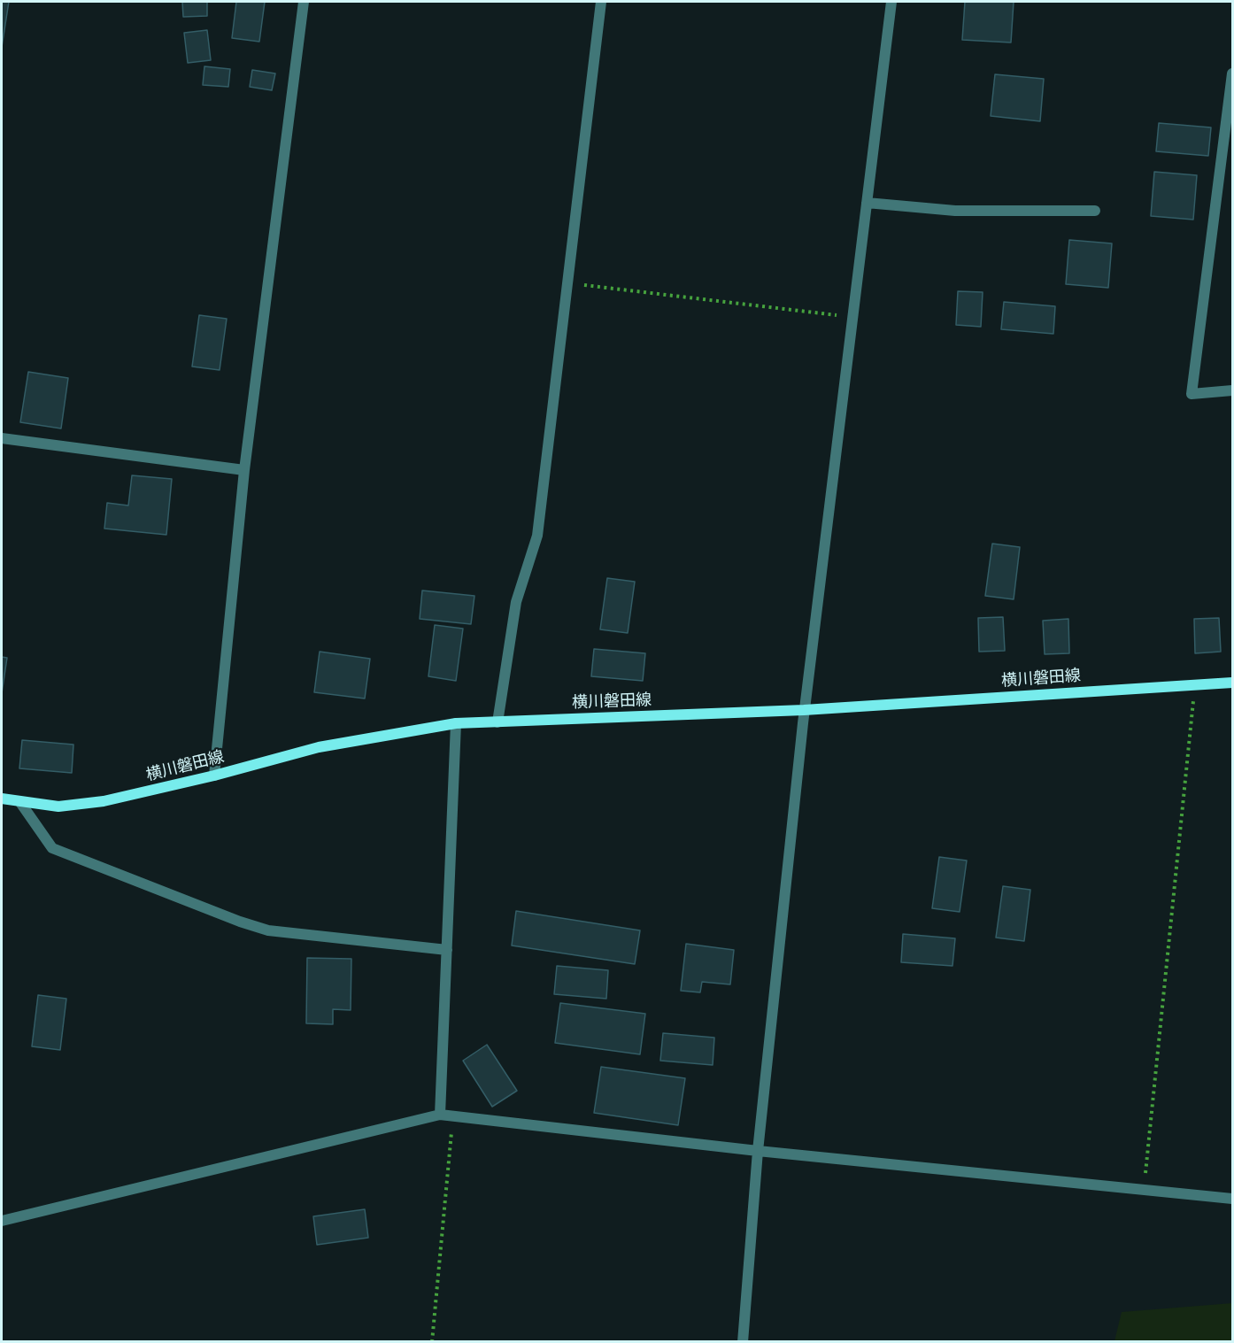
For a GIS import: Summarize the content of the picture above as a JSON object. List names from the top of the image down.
{
  "streets": {
    "main road": ["横川磐田線"]
  }
}
